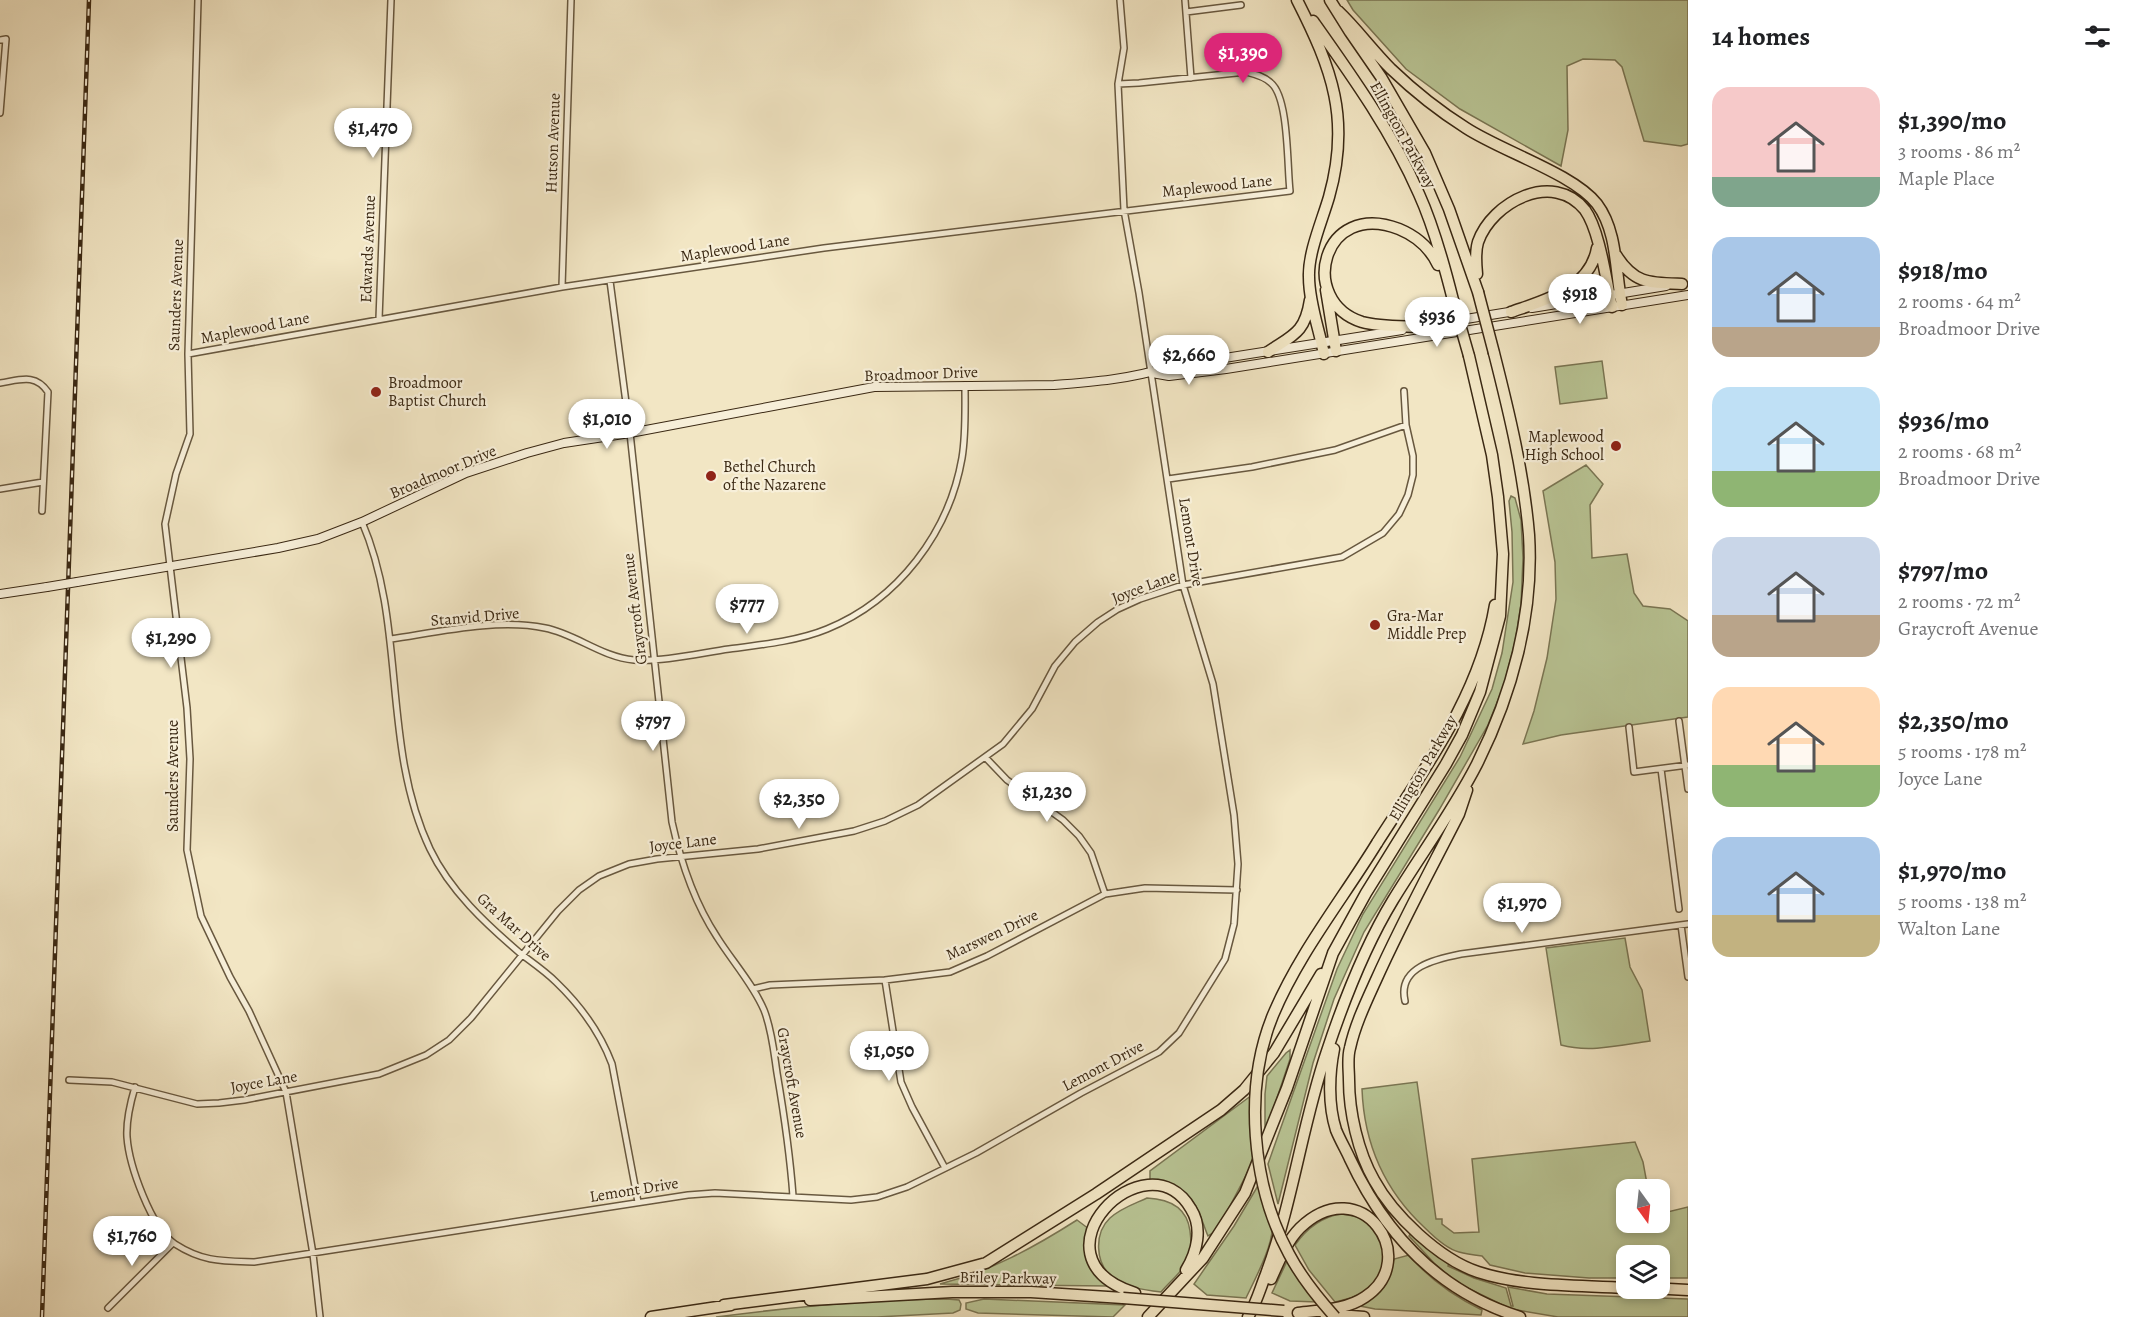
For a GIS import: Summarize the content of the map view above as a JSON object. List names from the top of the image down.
{
  "streets": {
    "highway": ["Ellington Parkway", "Briley Parkway"],
    "main road": ["Broadmoor Drive"],
    "street": [
      "Hutson Avenue",
      "Maplewood Lane",
      "Edwards Avenue",
      "Saunders Avenue",
      "Lemont Drive",
      "Joyce Lane",
      "Graycroft Avenue",
      "Stanvid Drive",
      "Gra Mar Drive",
      "Marswen Drive"
    ]
  },
  "crossings": [
    ["Hutson Avenue", "Maplewood Lane"],
    ["Maplewood Lane", "Edwards Avenue"],
    ["Maplewood Lane", "Saunders Avenue"],
    ["Maplewood Lane", "Lemont Drive"],
    ["Maplewood Lane", "Graycroft Avenue"],
    ["Saunders Avenue", "Broadmoor Drive"],
    ["Saunders Avenue", "Lemont Drive"],
    ["Saunders Avenue", "Joyce Lane"],
    ["Broadmoor Drive", "Lemont Drive"],
    ["Broadmoor Drive", "Graycroft Avenue"],
    ["Broadmoor Drive", "Stanvid Drive"],
    ["Broadmoor Drive", "Gra Mar Drive"],
    ["Lemont Drive", "Joyce Lane"],
    ["Lemont Drive", "Graycroft Avenue"],
    ["Lemont Drive", "Gra Mar Drive"],
    ["Lemont Drive", "Marswen Drive"],
    ["Joyce Lane", "Graycroft Avenue"],
    ["Joyce Lane", "Gra Mar Drive"],
    ["Graycroft Avenue", "Stanvid Drive"],
    ["Graycroft Avenue", "Marswen Drive"],
    ["Stanvid Drive", "Gra Mar Drive"]
  ],
  "places": [
    "Broadmoor Baptist Church",
    "Maplewood High School",
    "Bethel Church of the Nazarene",
    "Gra-Mar Middle Prep"
  ],
  "north": "bottom",
  "page": {
    "heading": "14 homes",
    "price": [
      "$1,390",
      "$1,470",
      "$918",
      "$936",
      "$2,660",
      "$1,010",
      "$777",
      "$1,290",
      "$797",
      "$1,230",
      "$2,350",
      "$1,970",
      "$1,050",
      "$1,760"
    ],
    "list": [
      {
        "name": "$1,390/mo",
        "note": "3 rooms · 86 m² · Maple Place"
      },
      {
        "name": "$918/mo",
        "note": "2 rooms · 64 m² · Broadmoor Drive"
      },
      {
        "name": "$936/mo",
        "note": "2 rooms · 68 m² · Broadmoor Drive"
      },
      {
        "name": "$797/mo",
        "note": "2 rooms · 72 m² · Graycroft Avenue"
      },
      {
        "name": "$2,350/mo",
        "note": "5 rooms · 178 m² · Joyce Lane"
      },
      {
        "name": "$1,970/mo",
        "note": "5 rooms · 138 m² · Walton Lane"
      }
    ]
  }
}
